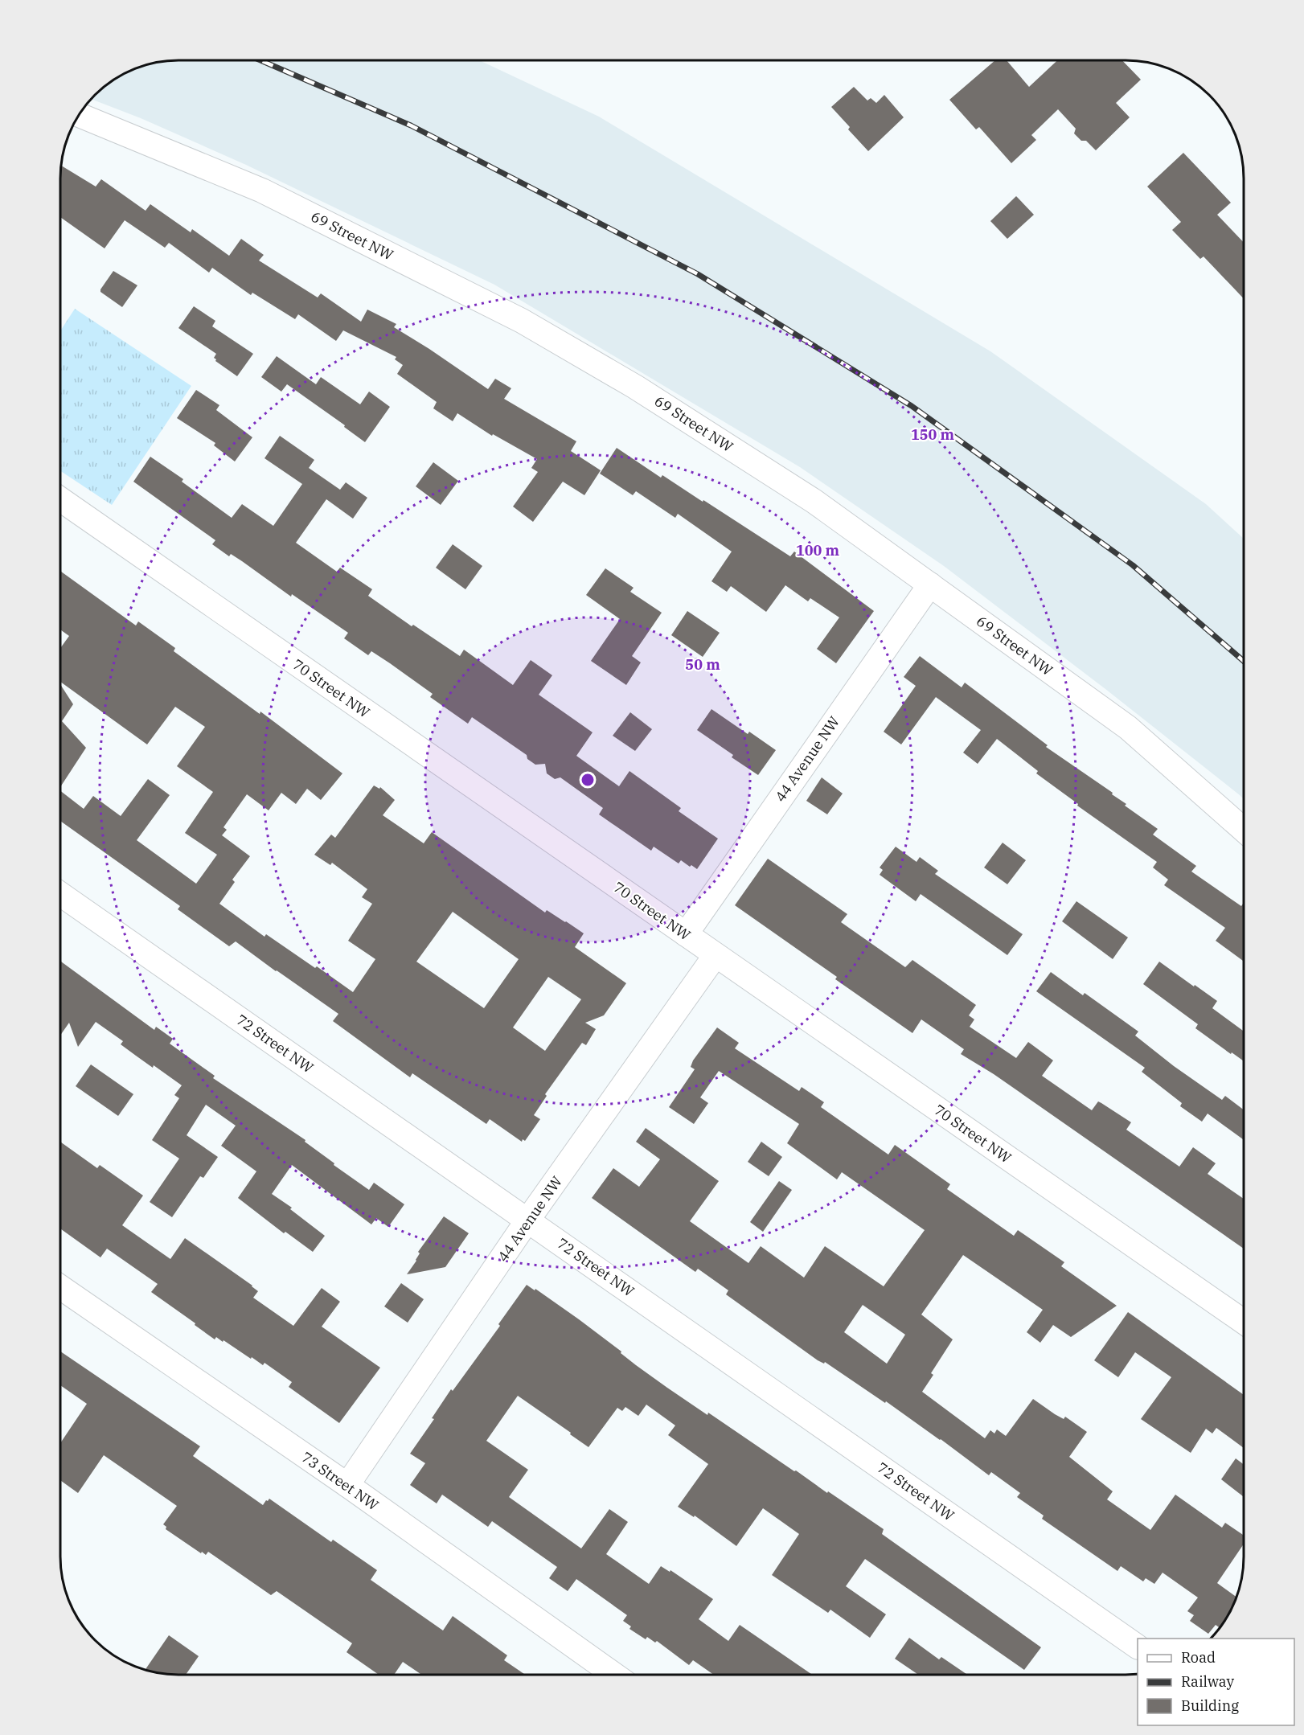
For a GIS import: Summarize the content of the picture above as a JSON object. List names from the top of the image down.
{
  "streets": {
    "street": [
      "69 Street NW",
      "70 Street NW",
      "44 Avenue NW",
      "72 Street NW",
      "73 Street NW"
    ]
  },
  "crossings": [
    ["69 Street NW", "44 Avenue NW"],
    ["70 Street NW", "44 Avenue NW"],
    ["44 Avenue NW", "72 Street NW"],
    ["44 Avenue NW", "73 Street NW"]
  ],
  "legend": ["Road", "Railway", "Building"],
  "rings": ["150 m", "100 m", "50 m"]
}
